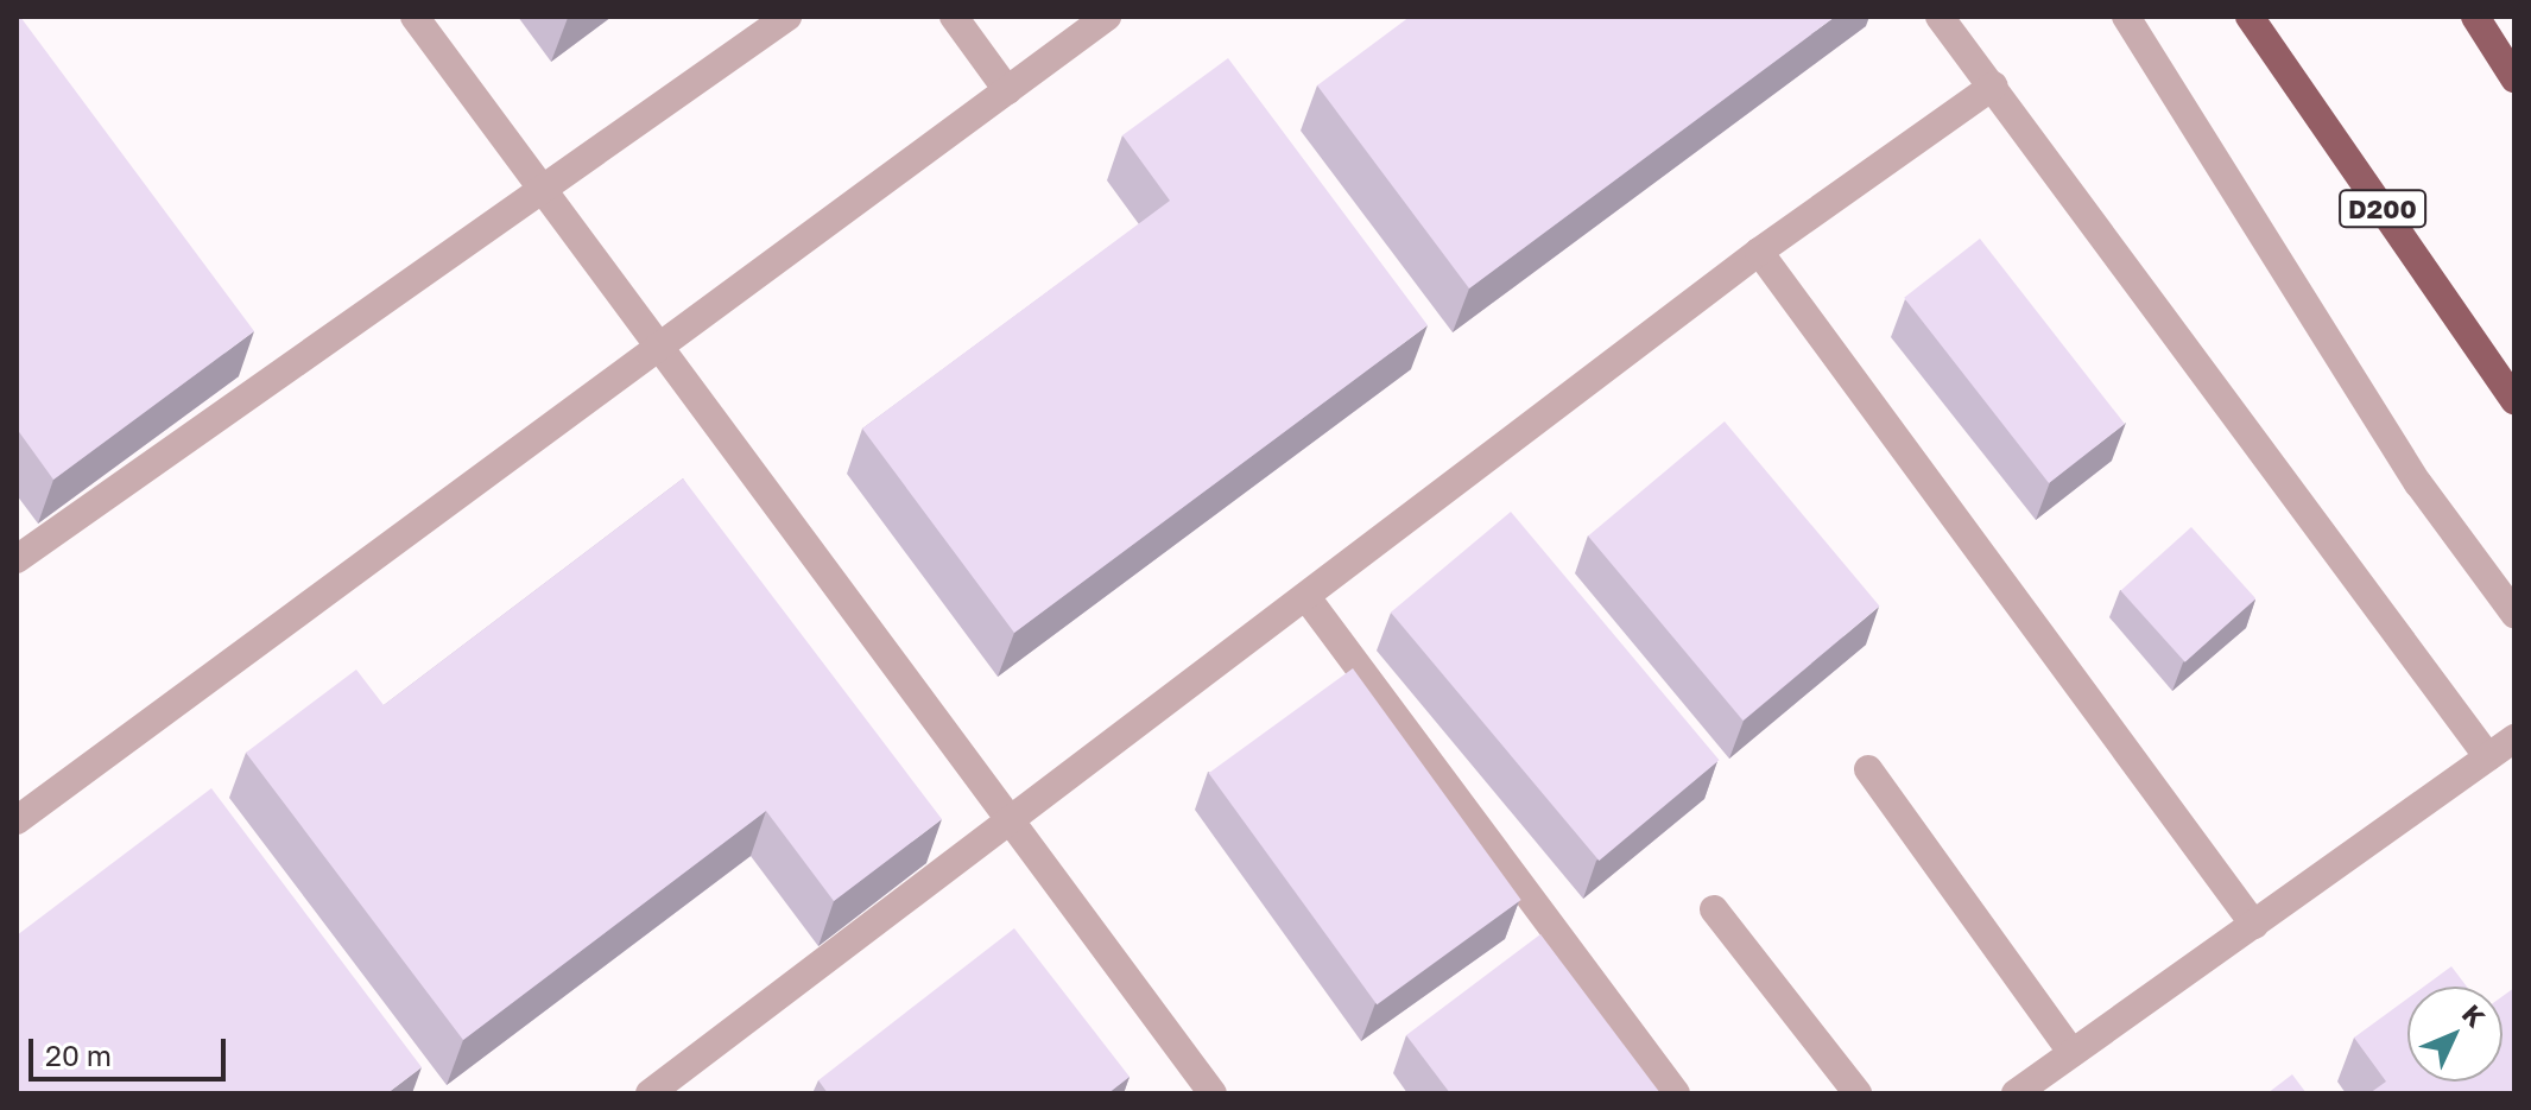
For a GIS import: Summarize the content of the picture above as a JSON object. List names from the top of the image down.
{
  "streets": {
    "highway": ["D200"]
  },
  "scale_bar": "20 m",
  "north": "top right"
}
